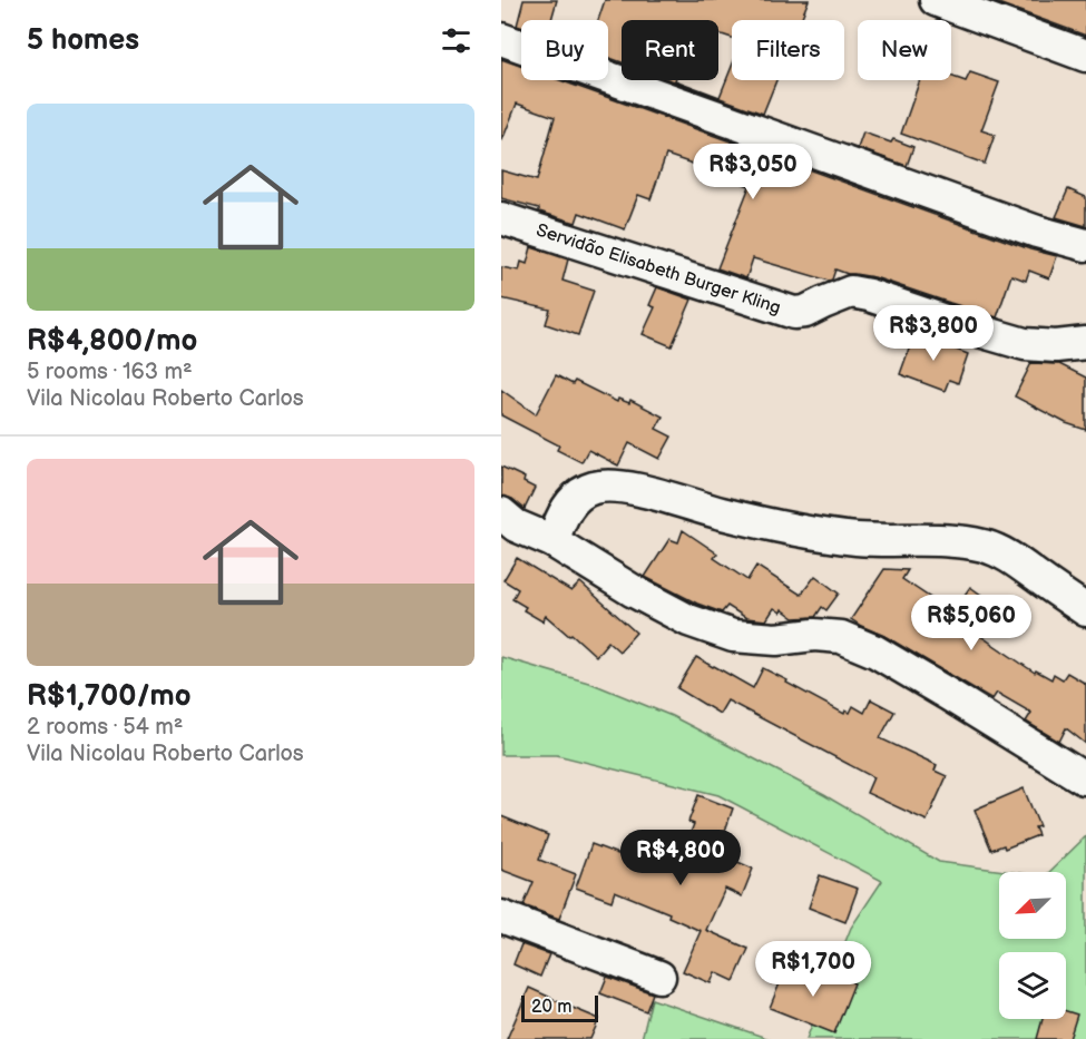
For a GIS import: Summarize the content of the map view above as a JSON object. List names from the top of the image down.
{
  "streets": {
    "street": ["Servidão Elisabeth Burger Kling"]
  },
  "scale_bar": "20 m",
  "north": "bottom left",
  "page": {
    "heading": "5 homes",
    "chip": [
      "Buy",
      "Rent",
      "Filters",
      "New"
    ],
    "list": [
      {
        "name": "R$4,800/mo",
        "note": "5 rooms · 163 m² · Vila Nicolau Roberto Carlos"
      },
      {
        "name": "R$1,700/mo",
        "note": "2 rooms · 54 m² · Vila Nicolau Roberto Carlos"
      }
    ],
    "price": [
      "R$3,050",
      "R$3,800",
      "R$5,060",
      "R$4,800",
      "R$1,700"
    ],
    "scale": "20 m"
  }
}
